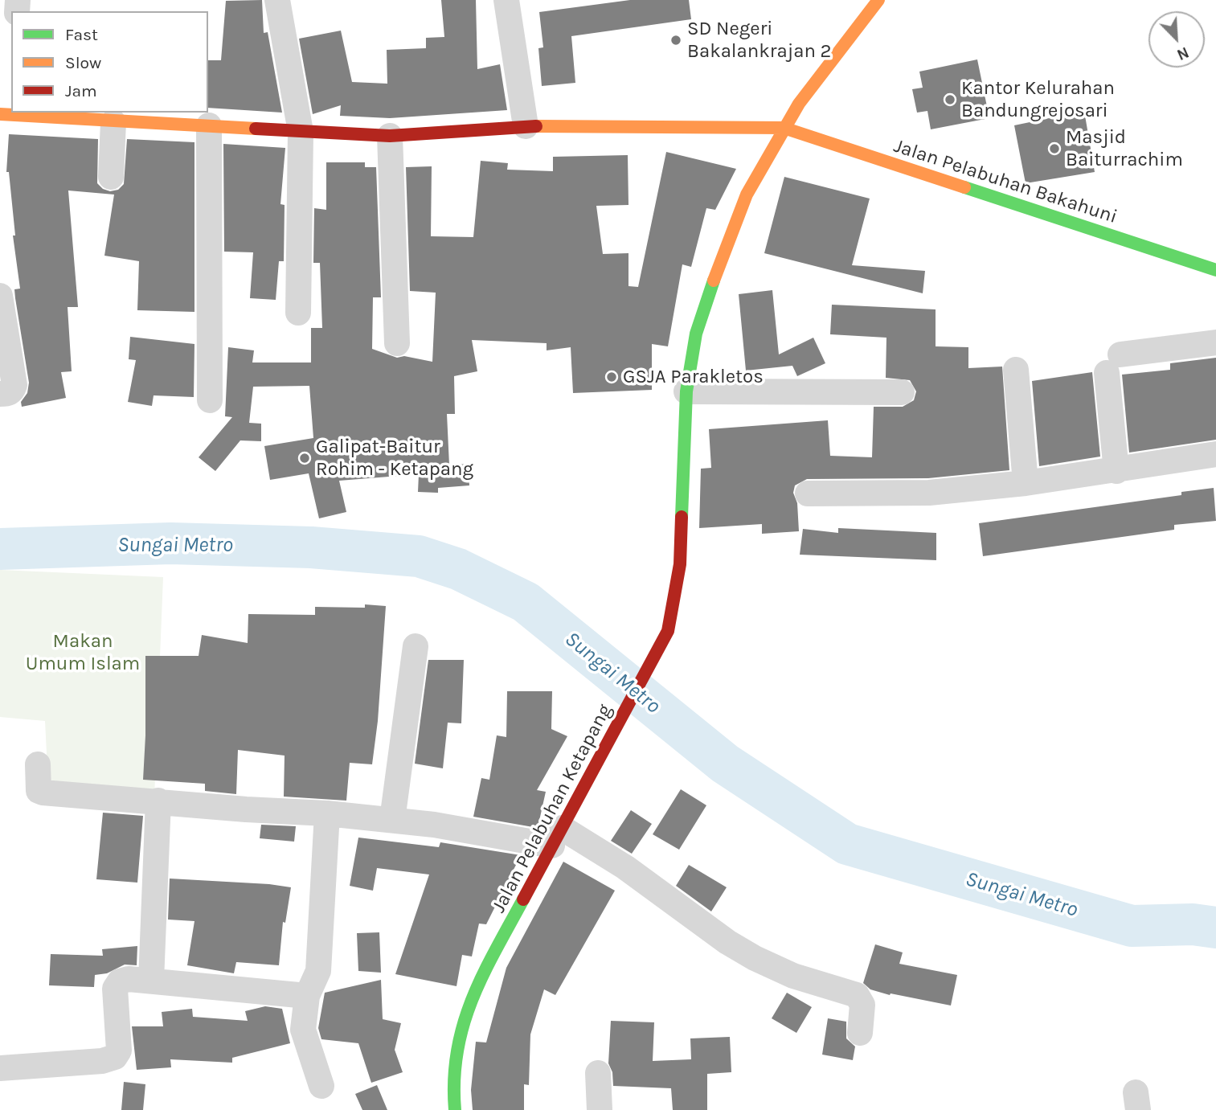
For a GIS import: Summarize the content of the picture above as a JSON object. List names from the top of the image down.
{
  "streets": {
    "street": ["Jalan Pelabuhan Bakahuni", "Jalan Pelabuhan Ketapang"]
  },
  "crossings": [
    ["Jalan Pelabuhan Bakahuni", "Jalan Pelabuhan Ketapang"]
  ],
  "water": ["Sungai Metro"],
  "parks": ["Makan Umum Islam"],
  "places": [
    "SD Negeri Bakalankrajan 2",
    "Kantor Kelurahan Bandungrejosari",
    "Masjid Baiturrachim",
    "GSJA Parakletos",
    "Galipat-Baitur Rohim - Ketapang"
  ],
  "legend": ["Fast", "Slow", "Jam"],
  "north": "bottom right"
}
